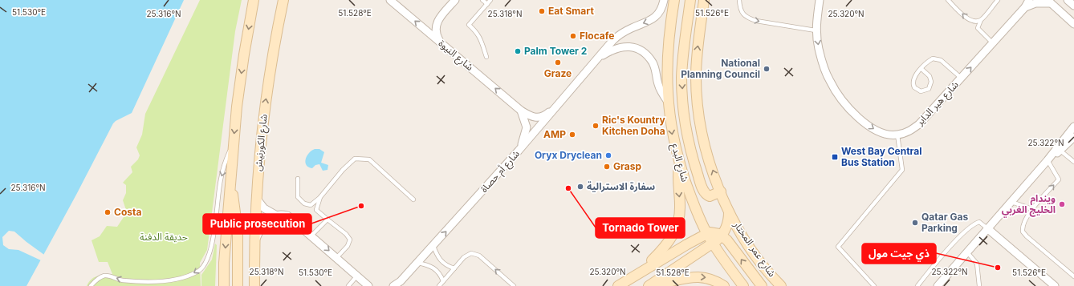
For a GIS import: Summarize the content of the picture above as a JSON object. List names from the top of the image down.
{
  "streets": {
    "main road": ["شارع الكورنيش", "شارع البدع", "شارع عمر المختار"],
    "street": ["شارع النيوة", "شارع هير الداير", "شارع أم حصاة"]
  },
  "crossings": [
    ["شارع النيوة", "شارع أم حصاة"],
    ["شارع البدع", "شارع أم حصاة"]
  ],
  "one_way": ["شارع النيوة"],
  "parks": ["حديقة الدفنة"],
  "places": {
    "other": [
      "Eat Smart",
      "Flocafe",
      "Palm Tower 2",
      "Graze",
      "National Planning Council",
      "Ric's Kountry Kitchen Doha",
      "AMP",
      "Oryx Dryclean",
      "Grasp",
      "سفارة الاسترالية",
      "Tornado Tower",
      "ويندام الخليج الغربي",
      "Public prosecution",
      "Costa",
      "Qatar Gas Parking",
      "ذي جيت مول"
    ],
    "transit": ["West Bay Central Bus Station"]
  },
  "coordinates": [
    "51.530°E",
    "51.528°E",
    "51.526°E",
    "25.316°N",
    "25.318°N",
    "25.320°N",
    "25.322°N"
  ]
}
